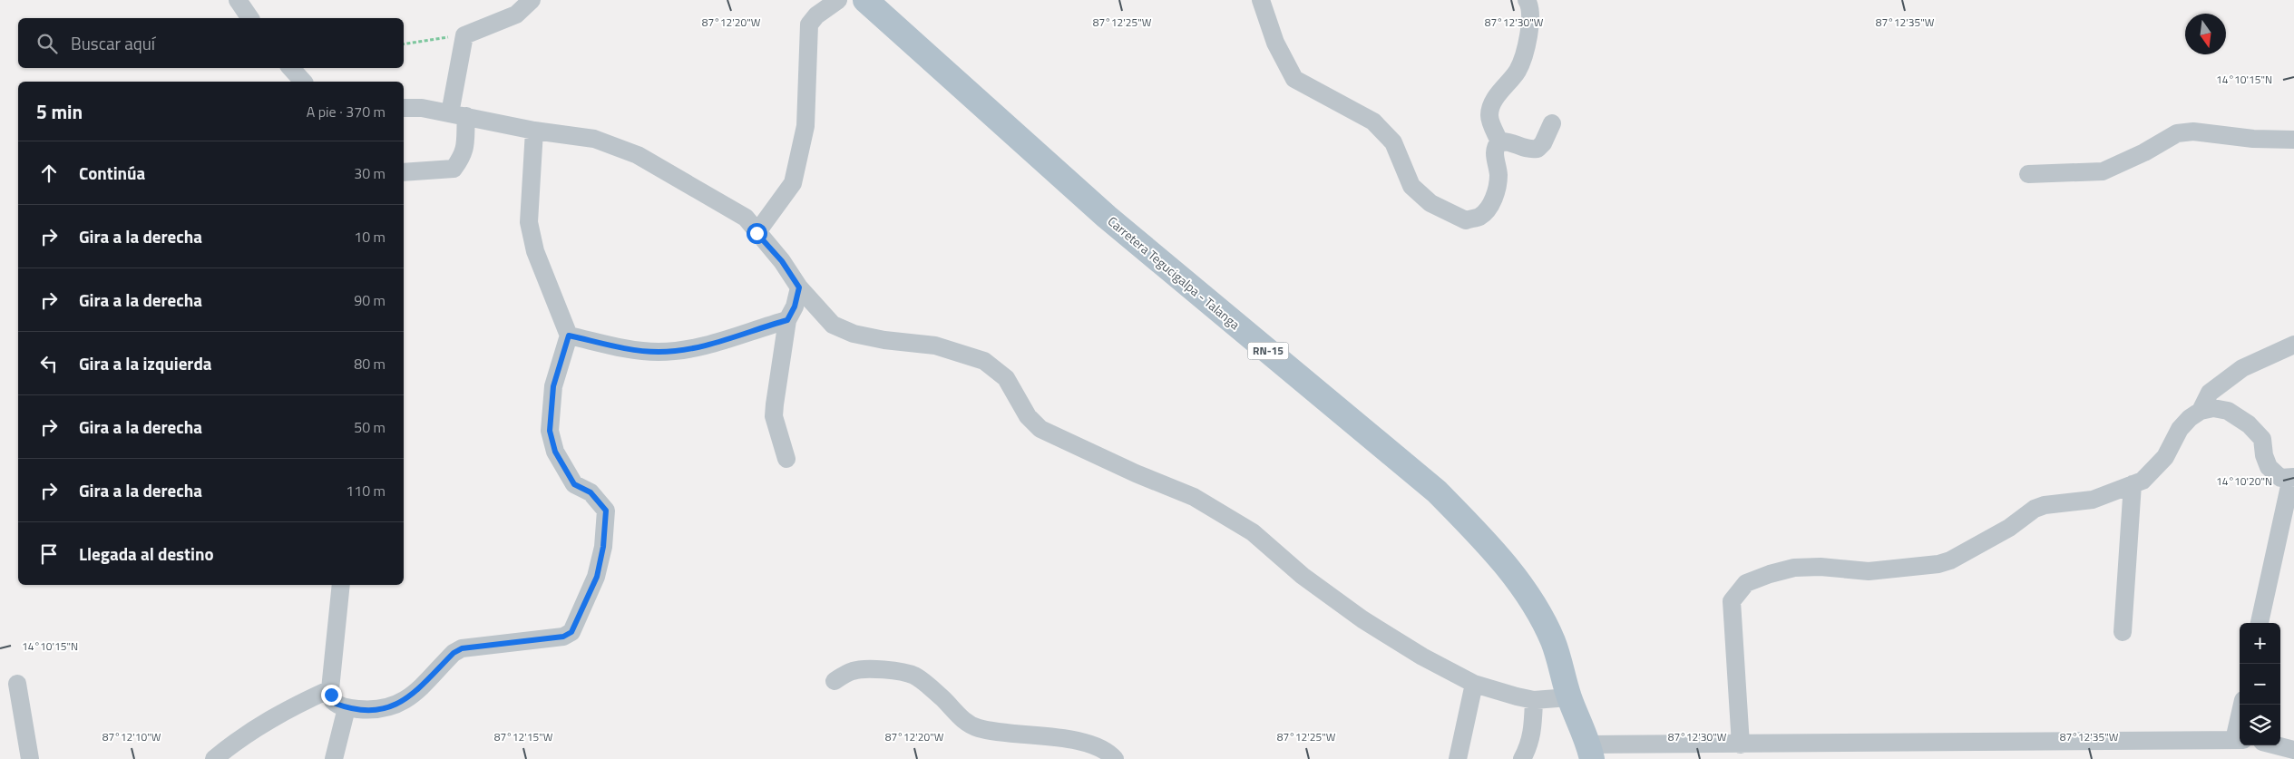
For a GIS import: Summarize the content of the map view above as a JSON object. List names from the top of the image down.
{
  "streets": {
    "main road": ["Carretera Tegucigalpa - Talanga", "RN-15"]
  },
  "north": "bottom",
  "page": {
    "search": "Buscar aquí",
    "heading": ["5 min", "A pie · 370 m"],
    "list": [
      ["Continúa", "30 m"],
      ["Gira a la derecha", "10 m"],
      ["Gira a la derecha", "90 m"],
      ["Gira a la izquierda", "80 m"],
      ["Gira a la derecha", "50 m"],
      ["Gira a la derecha", "110 m"],
      "Llegada al destino"
    ],
    "map_buttons": ["+", "−"]
  },
  "coordinates": [
    "87°12'20\"W",
    "87°12'25\"W",
    "87°12'30\"W",
    "87°12'35\"W",
    "14°10'15\"N",
    "14°10'20\"N",
    "87°12'10\"W",
    "87°12'15\"W"
  ]
}
